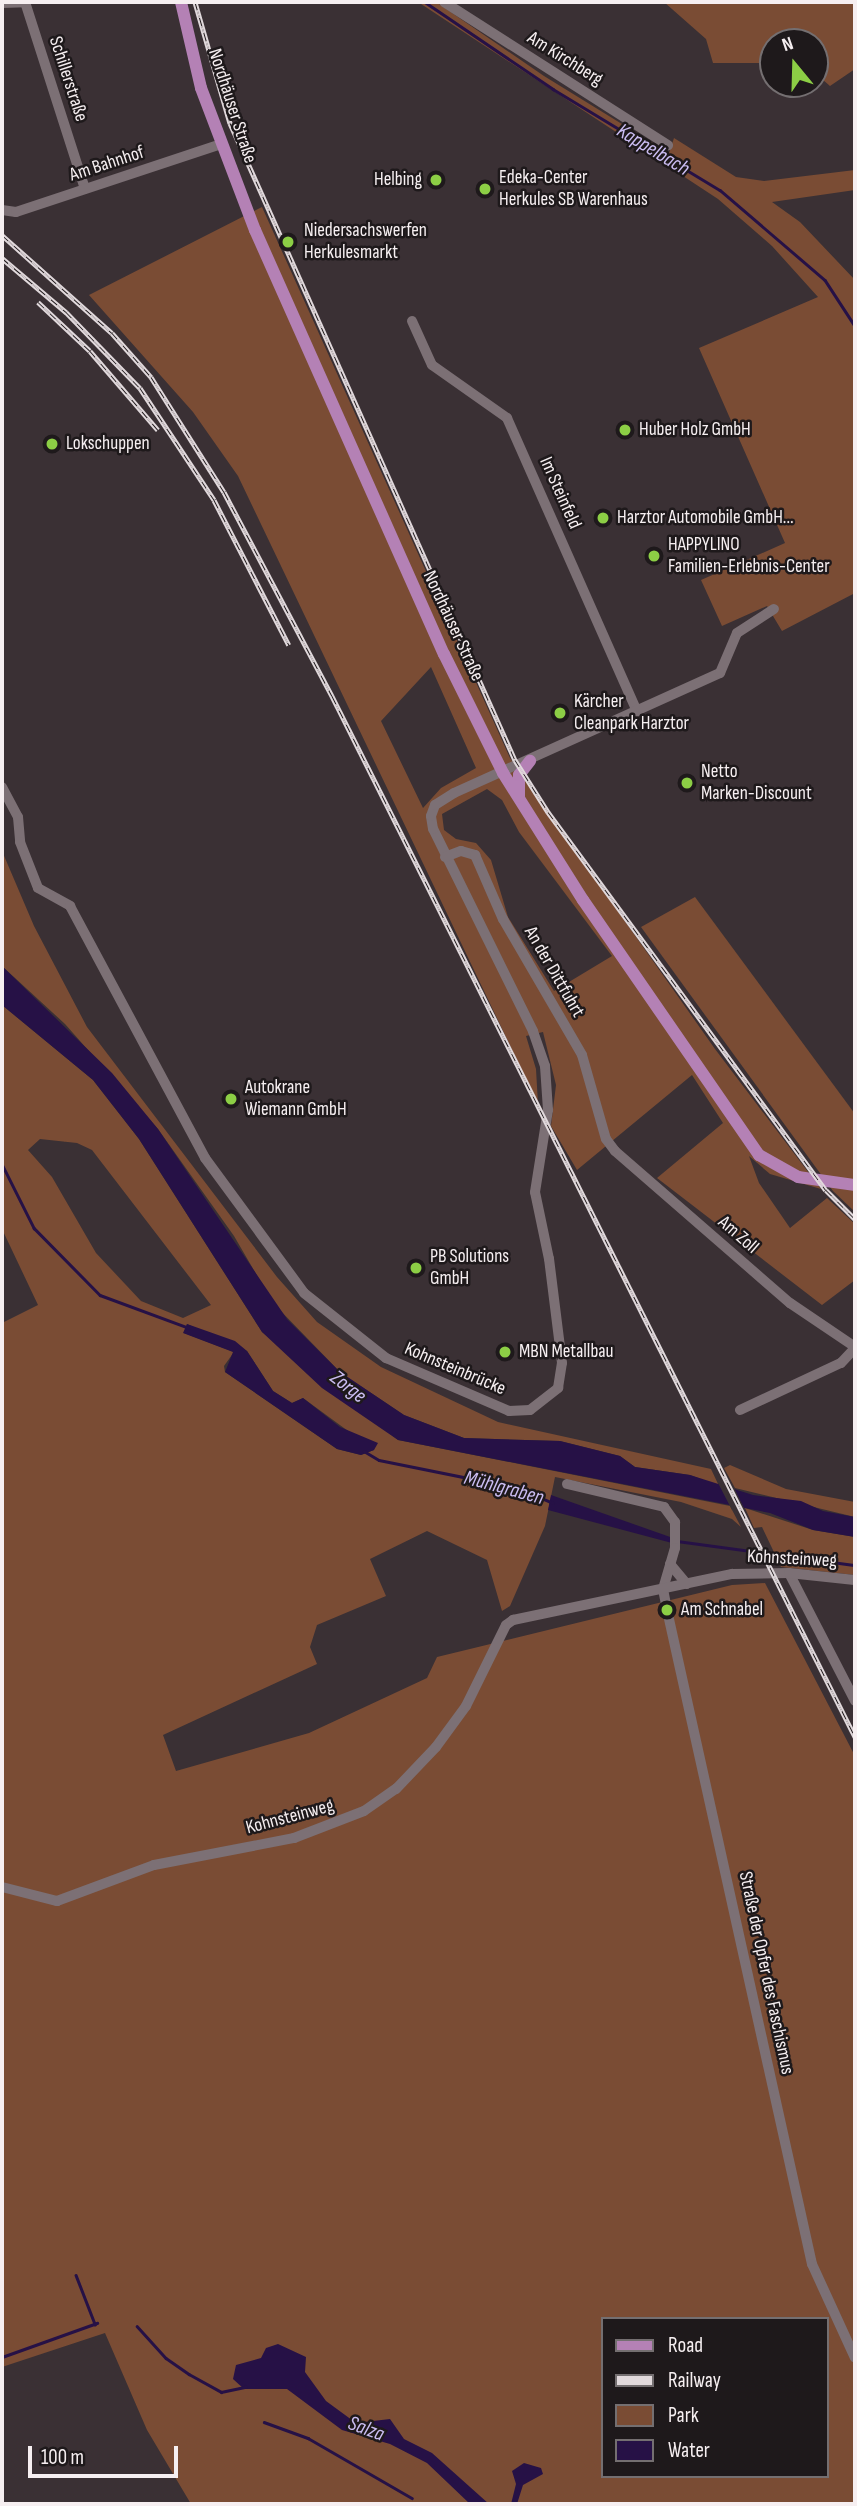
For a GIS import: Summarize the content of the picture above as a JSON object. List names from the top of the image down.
{
  "streets": {
    "main road": ["Nordhäuser Straße"],
    "street": [
      "Am Kirchberg",
      "Schillerstraße",
      "Am Bahnhof",
      "Im Steinfeld",
      "An der Dittfuhrt",
      "Am Zoll",
      "Kohnsteinbrücke",
      "Kohnsteinweg",
      "Straße der Opfer des Faschismus"
    ]
  },
  "crossings": [
    ["Schillerstraße", "Am Bahnhof"],
    ["Nordhäuser Straße", "Am Bahnhof"],
    ["Nordhäuser Straße", "Kohnsteinbrücke"],
    ["An der Dittfuhrt", "Am Zoll"],
    ["An der Dittfuhrt", "Kohnsteinbrücke"],
    ["Kohnsteinweg", "Straße der Opfer des Faschismus"]
  ],
  "water": [
    "Kappelbach",
    "Zorge",
    "Mühlgraben",
    "Salza"
  ],
  "places": [
    "Helbing",
    "Edeka-Center Herkules SB Warenhaus",
    "Niedersachswerfen Herkulesmarkt",
    "Huber Holz GmbH",
    "Lokschuppen",
    "Harztor Automobile GmbH...",
    "HAPPYLINO Familien-Erlebnis-Center",
    "Kärcher Cleanpark Harztor",
    "Netto Marken-Discount",
    "Autokrane Wiemann GmbH",
    "PB Solutions GmbH",
    "MBN Metallbau",
    "Am Schnabel"
  ],
  "legend": [
    "Road",
    "Railway",
    "Park",
    "Water"
  ],
  "scale_bar": "100 m",
  "north": "top"
}
